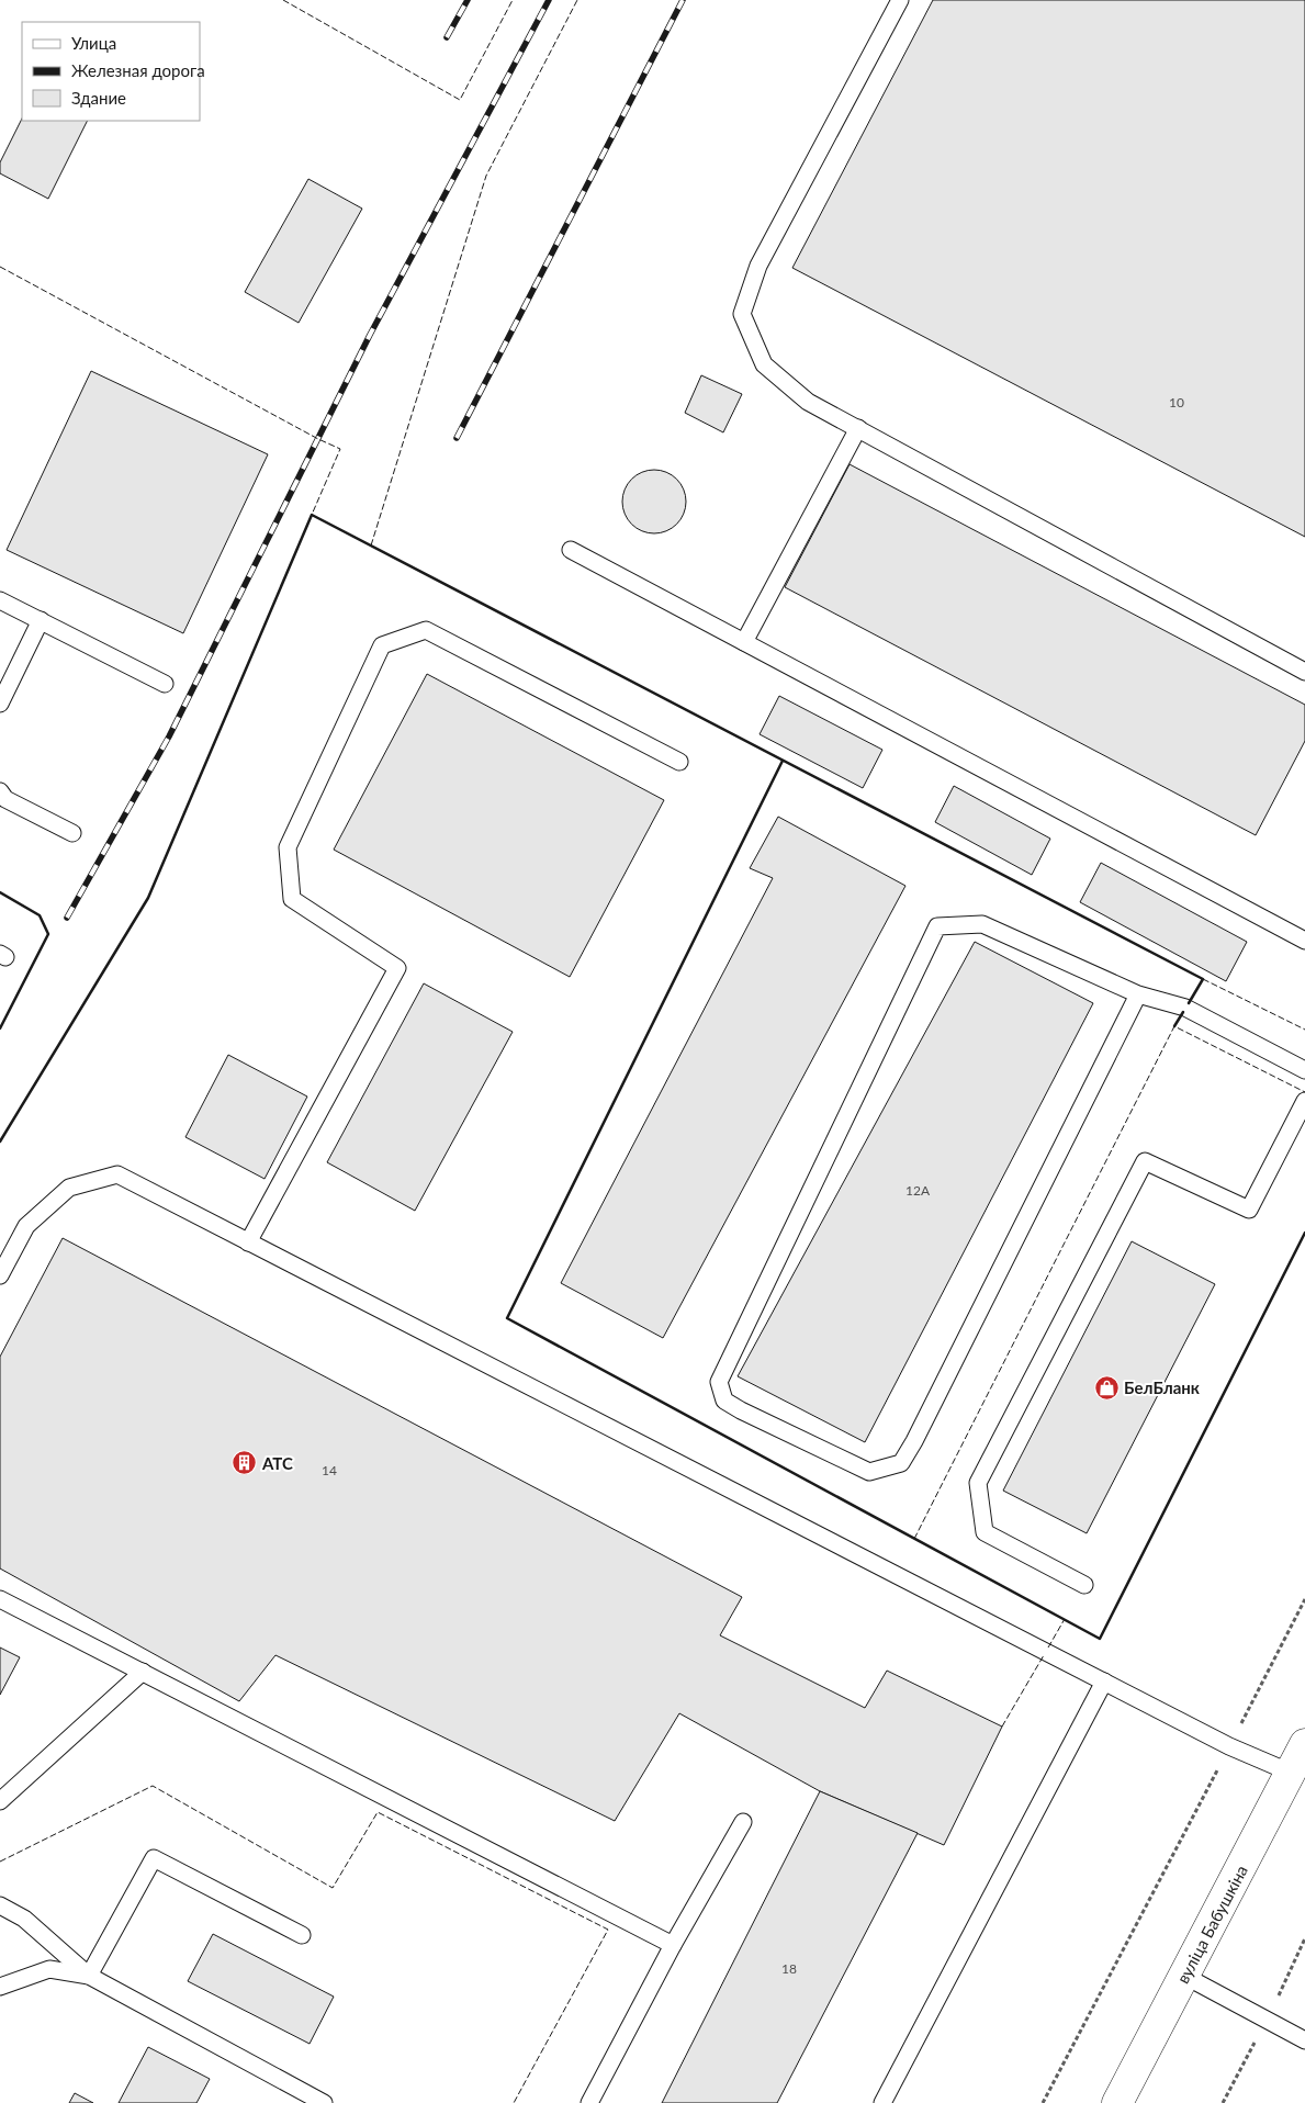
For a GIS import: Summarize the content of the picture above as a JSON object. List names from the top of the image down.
{
  "streets": {
    "street": ["вуліца Бабушкіна"]
  },
  "places": {
    "shop": ["БелБланк"],
    "building": ["АТС"]
  },
  "house_numbers": [
    "10",
    "12А",
    "14",
    "18"
  ],
  "legend": ["Улица", "Железная дорога", "Здание"]
}
